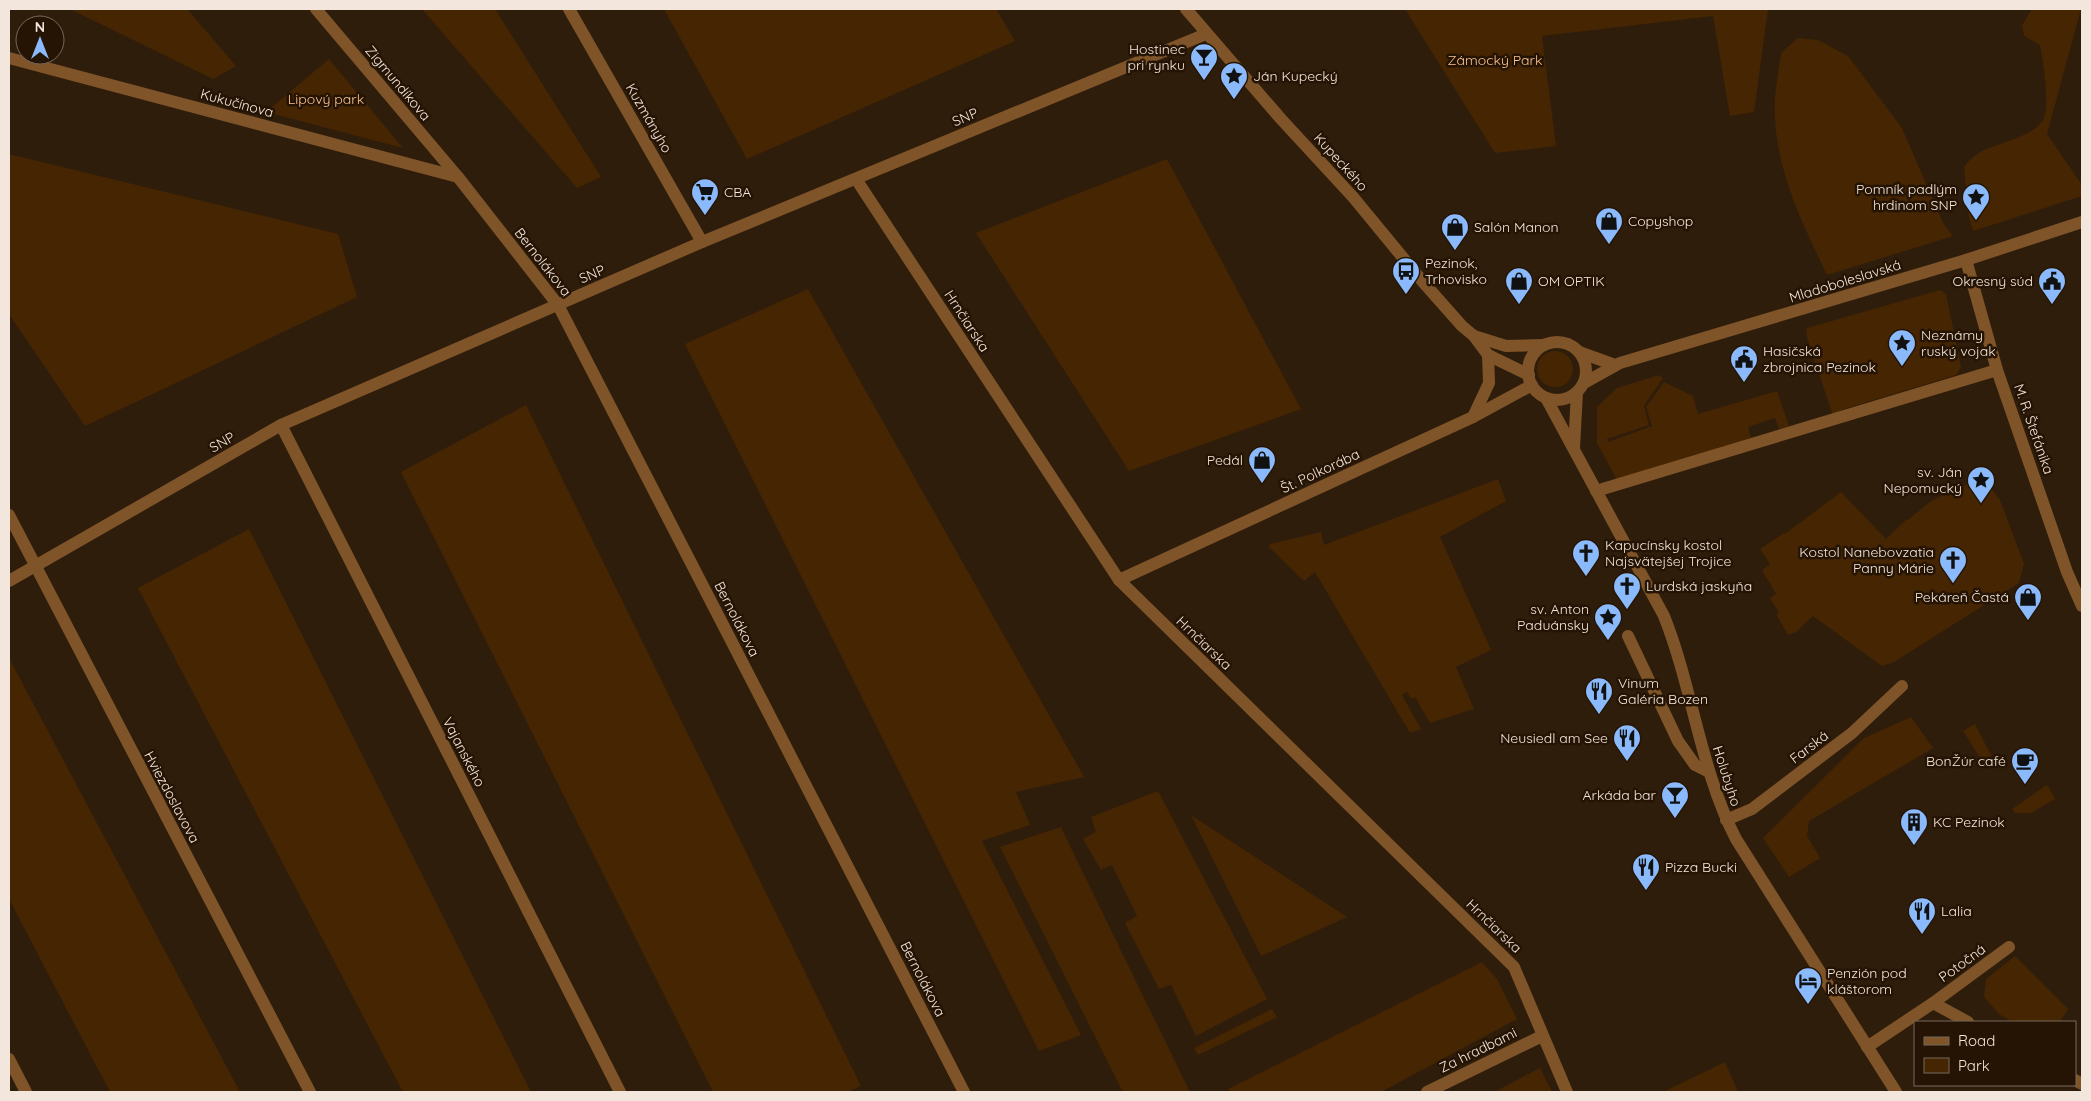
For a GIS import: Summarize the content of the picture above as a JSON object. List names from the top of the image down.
{
  "streets": {
    "street": [
      "Zigmundíkova",
      "Kukučínova",
      "SNP",
      "Kuzmányho",
      "Kupeckého",
      "Bernolákova",
      "Mladoboleslavská",
      "Hrnčiarska",
      "M. R. Štefánika",
      "Št. Polkorába",
      "Farská",
      "Vajanského",
      "Holubyho",
      "Hviezdoslavova",
      "Potočná",
      "Za hradbami"
    ]
  },
  "crossings": [
    ["Zigmundíkova", "Kukučínova"],
    ["Zigmundíkova", "Bernolákova"],
    ["Kukučínova", "Bernolákova"],
    ["SNP", "Kuzmányho"],
    ["SNP", "Kupeckého"],
    ["SNP", "Bernolákova"],
    ["SNP", "Hrnčiarska"],
    ["SNP", "Vajanského"],
    ["SNP", "Hviezdoslavova"],
    ["Kupeckého", "Mladoboleslavská"],
    ["Kupeckého", "Št. Polkorába"],
    ["Kupeckého", "Holubyho"],
    ["Mladoboleslavská", "M. R. Štefánika"],
    ["Mladoboleslavská", "Št. Polkorába"],
    ["Mladoboleslavská", "Holubyho"],
    ["Hrnčiarska", "Št. Polkorába"],
    ["Hrnčiarska", "Za hradbami"],
    ["Št. Polkorába", "Holubyho"],
    ["Farská", "Holubyho"],
    ["Holubyho", "Potočná"]
  ],
  "parks": ["Zámocký Park", "Lipový park"],
  "places": {
    "bar": ["Hostinec pri rynku", "Arkáda bar"],
    "place": [
      "Ján Kupecký",
      "Pomník padlým hrdinom SNP",
      "Neznámy ruský vojak",
      "sv. Ján Nepomucký",
      "sv. Anton Paduánsky"
    ],
    "supermarket": ["CBA"],
    "shop": [
      "Copyshop",
      "Salón Manon",
      "OM OPTIK",
      "Pedál",
      "Pekáreň Častá"
    ],
    "bus stop": ["Pezinok, Trhovisko"],
    "public building": ["Okresný súd", "Hasičská zbrojnica Pezinok"],
    "church": ["Kapucínsky kostol Najsvätejšej Trojice", "Kostol Nanebovzatia Panny Márie", "Lurdská jaskyňa"],
    "restaurant": [
      "Vinum Galéria Bozen",
      "Neusiedl am See",
      "Pizza Bucki",
      "Lalia"
    ],
    "cafe": ["BonŽúr café"],
    "building": ["KC Pezinok"],
    "hotel": ["Penzión pod kláštorom"]
  },
  "legend": ["Road", "Park"],
  "north": "top"
}
